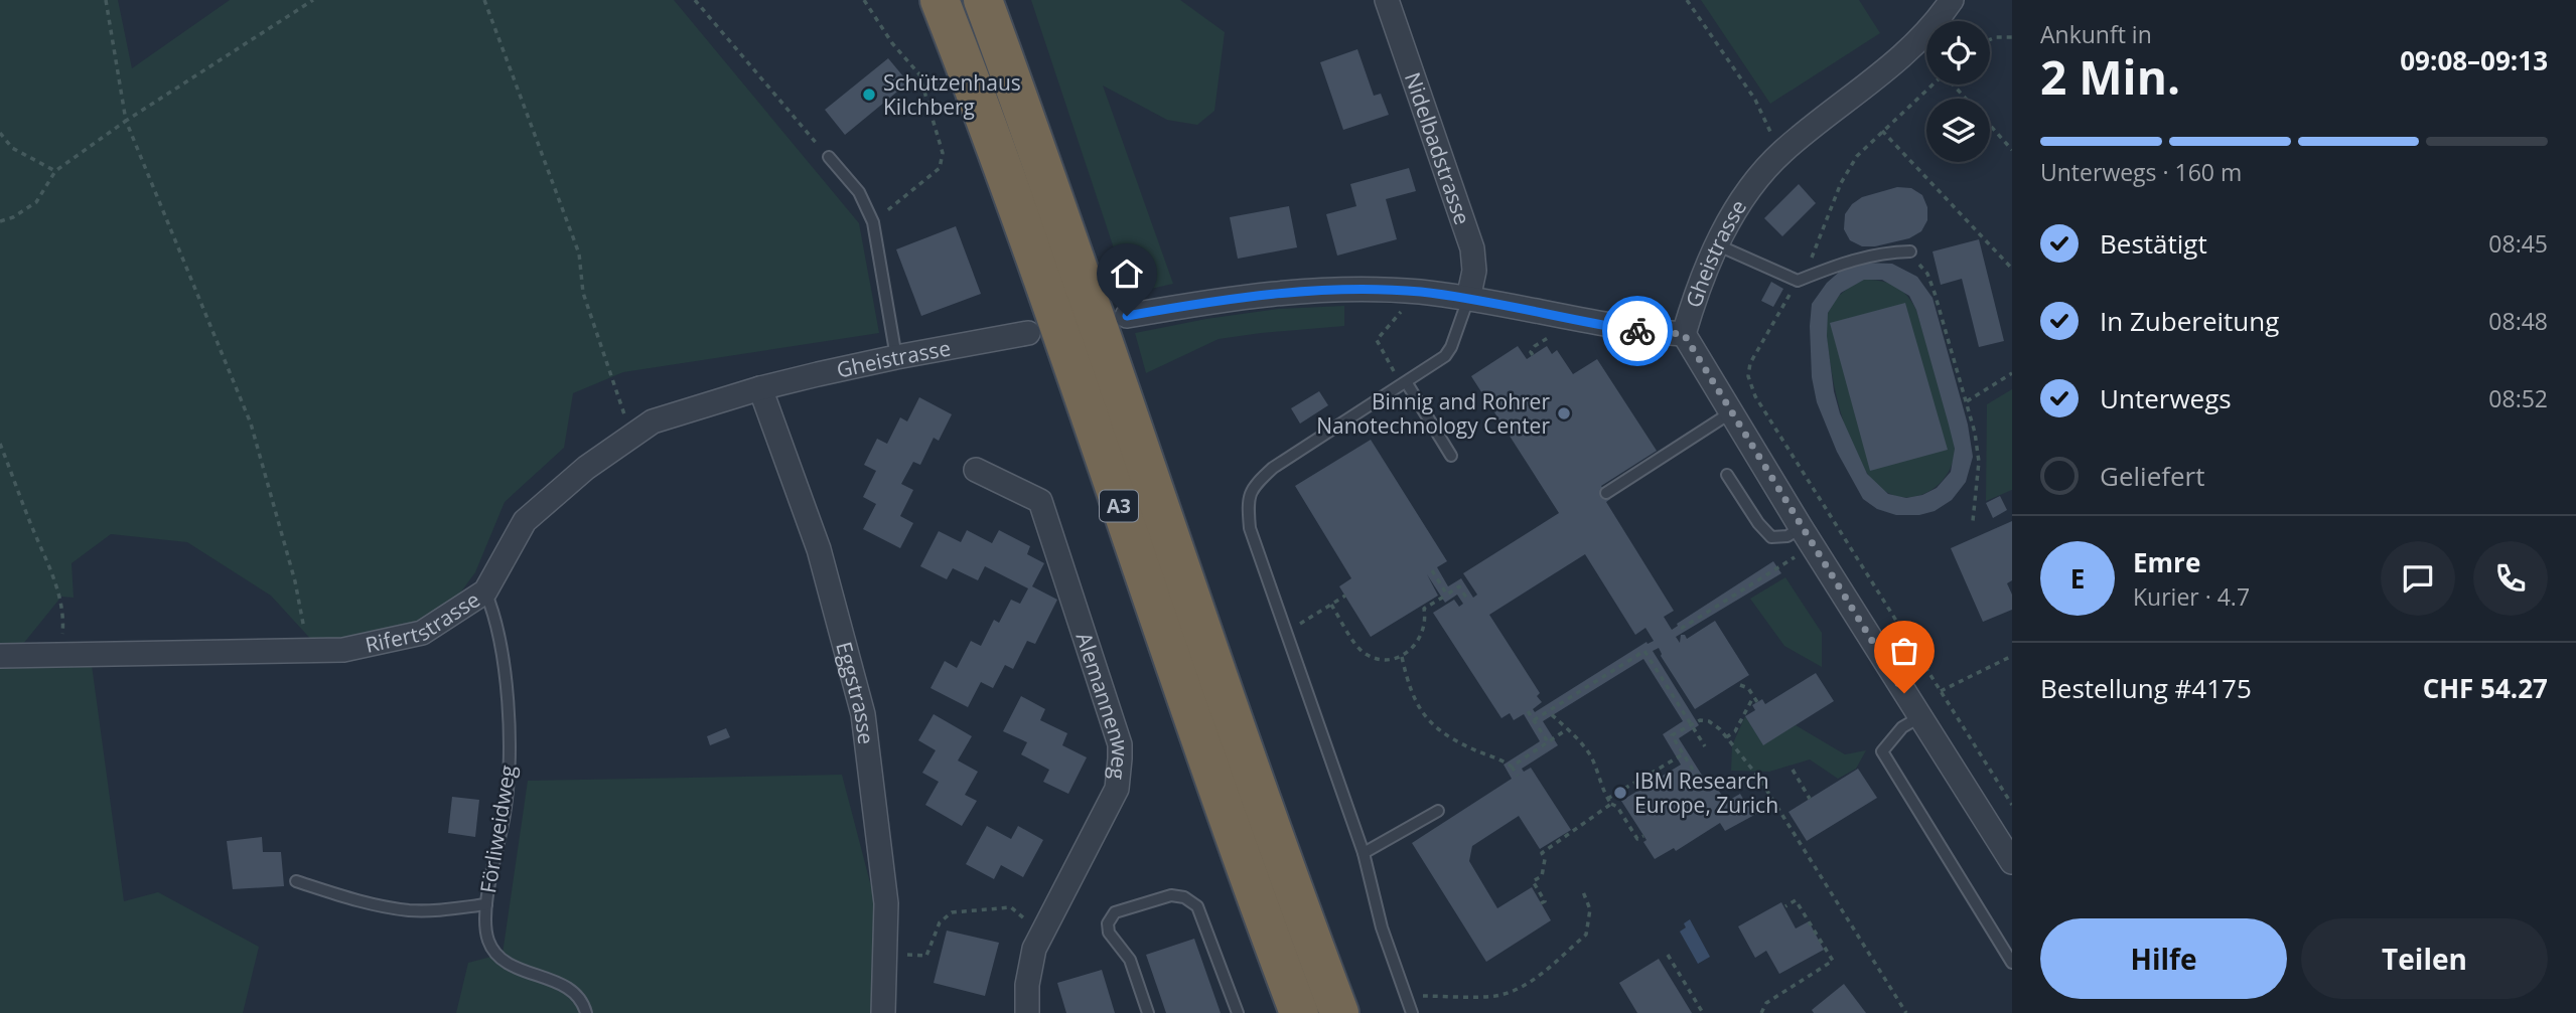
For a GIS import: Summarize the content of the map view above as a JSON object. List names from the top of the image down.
{
  "streets": {
    "highway": ["A3"],
    "street": [
      "Nidelbadstrasse",
      "Gheistrasse",
      "Rifertstrasse",
      "Eggstrasse",
      "Alemannenweg"
    ],
    "lane": ["Förliweidweg"]
  },
  "crossings": [
    ["Nidelbadstrasse", "Gheistrasse"],
    ["Gheistrasse", "Rifertstrasse"],
    ["Gheistrasse", "Eggstrasse"],
    ["Rifertstrasse", "Eggstrasse"],
    ["Rifertstrasse", "Förliweidweg"]
  ],
  "places": ["Schützenhaus Kilchberg", "Binnig and Rohrer Nanotechnology Center", "IBM Research Europe, Zurich"],
  "page": {
    "heading": ["2 Min.", "Ankunft in", "09:08–09:13"],
    "panel": [
      "Emre",
      "Kurier · 4.7",
      "Bestellung #4175",
      "CHF 54.27"
    ],
    "bar": "Unterwegs · 160 m",
    "list": [
      ["Bestätigt", "08:45"],
      ["In Zubereitung", "08:48"],
      ["Unterwegs", "08:52"],
      "Geliefert"
    ],
    "round": "E",
    "buttons": ["Hilfe", "Teilen"]
  }
}
